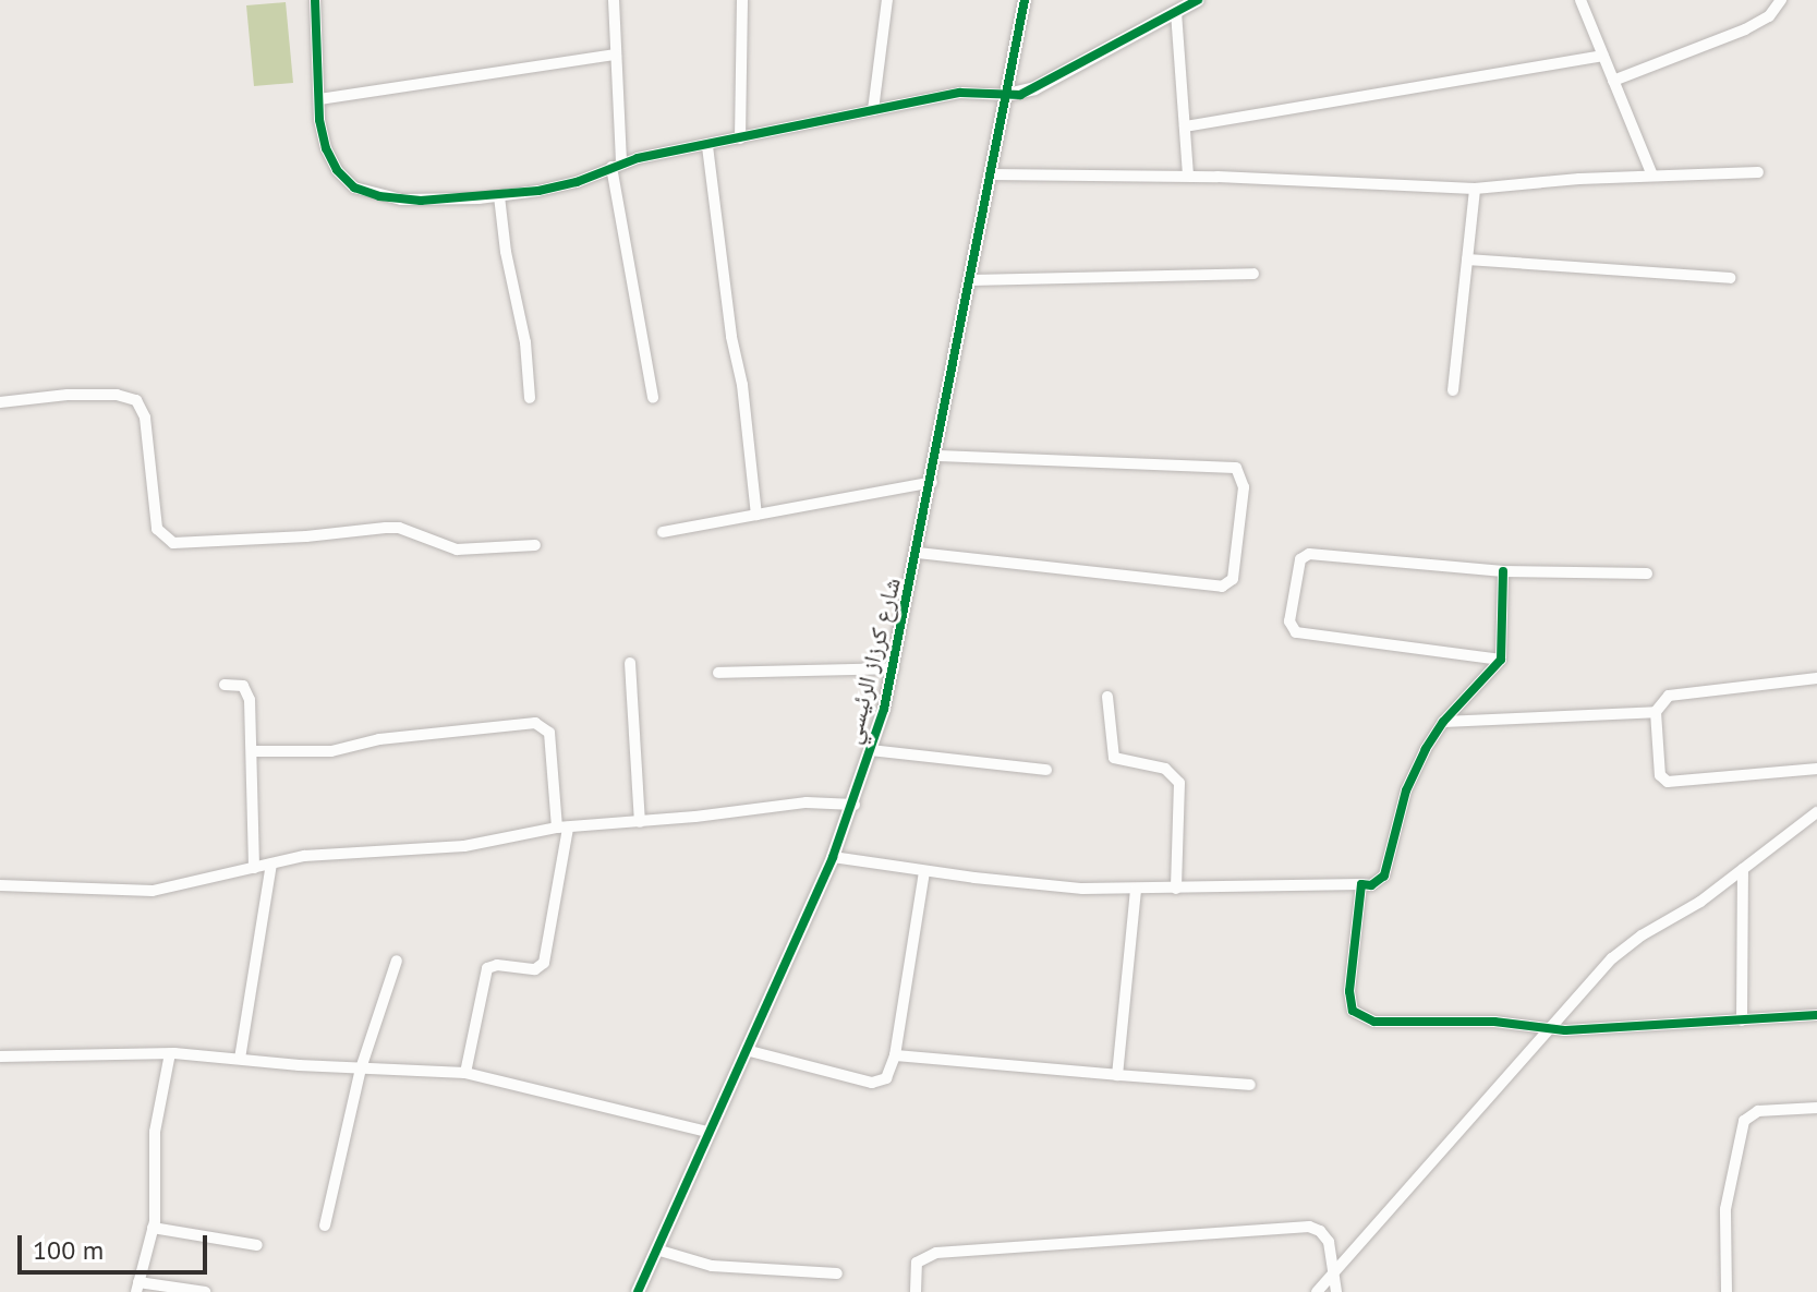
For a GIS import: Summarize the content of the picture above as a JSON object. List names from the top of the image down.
{
  "streets": {
    "street": ["شارع كرزاز الرئيسي"]
  },
  "scale_bar": "100 m"
}
